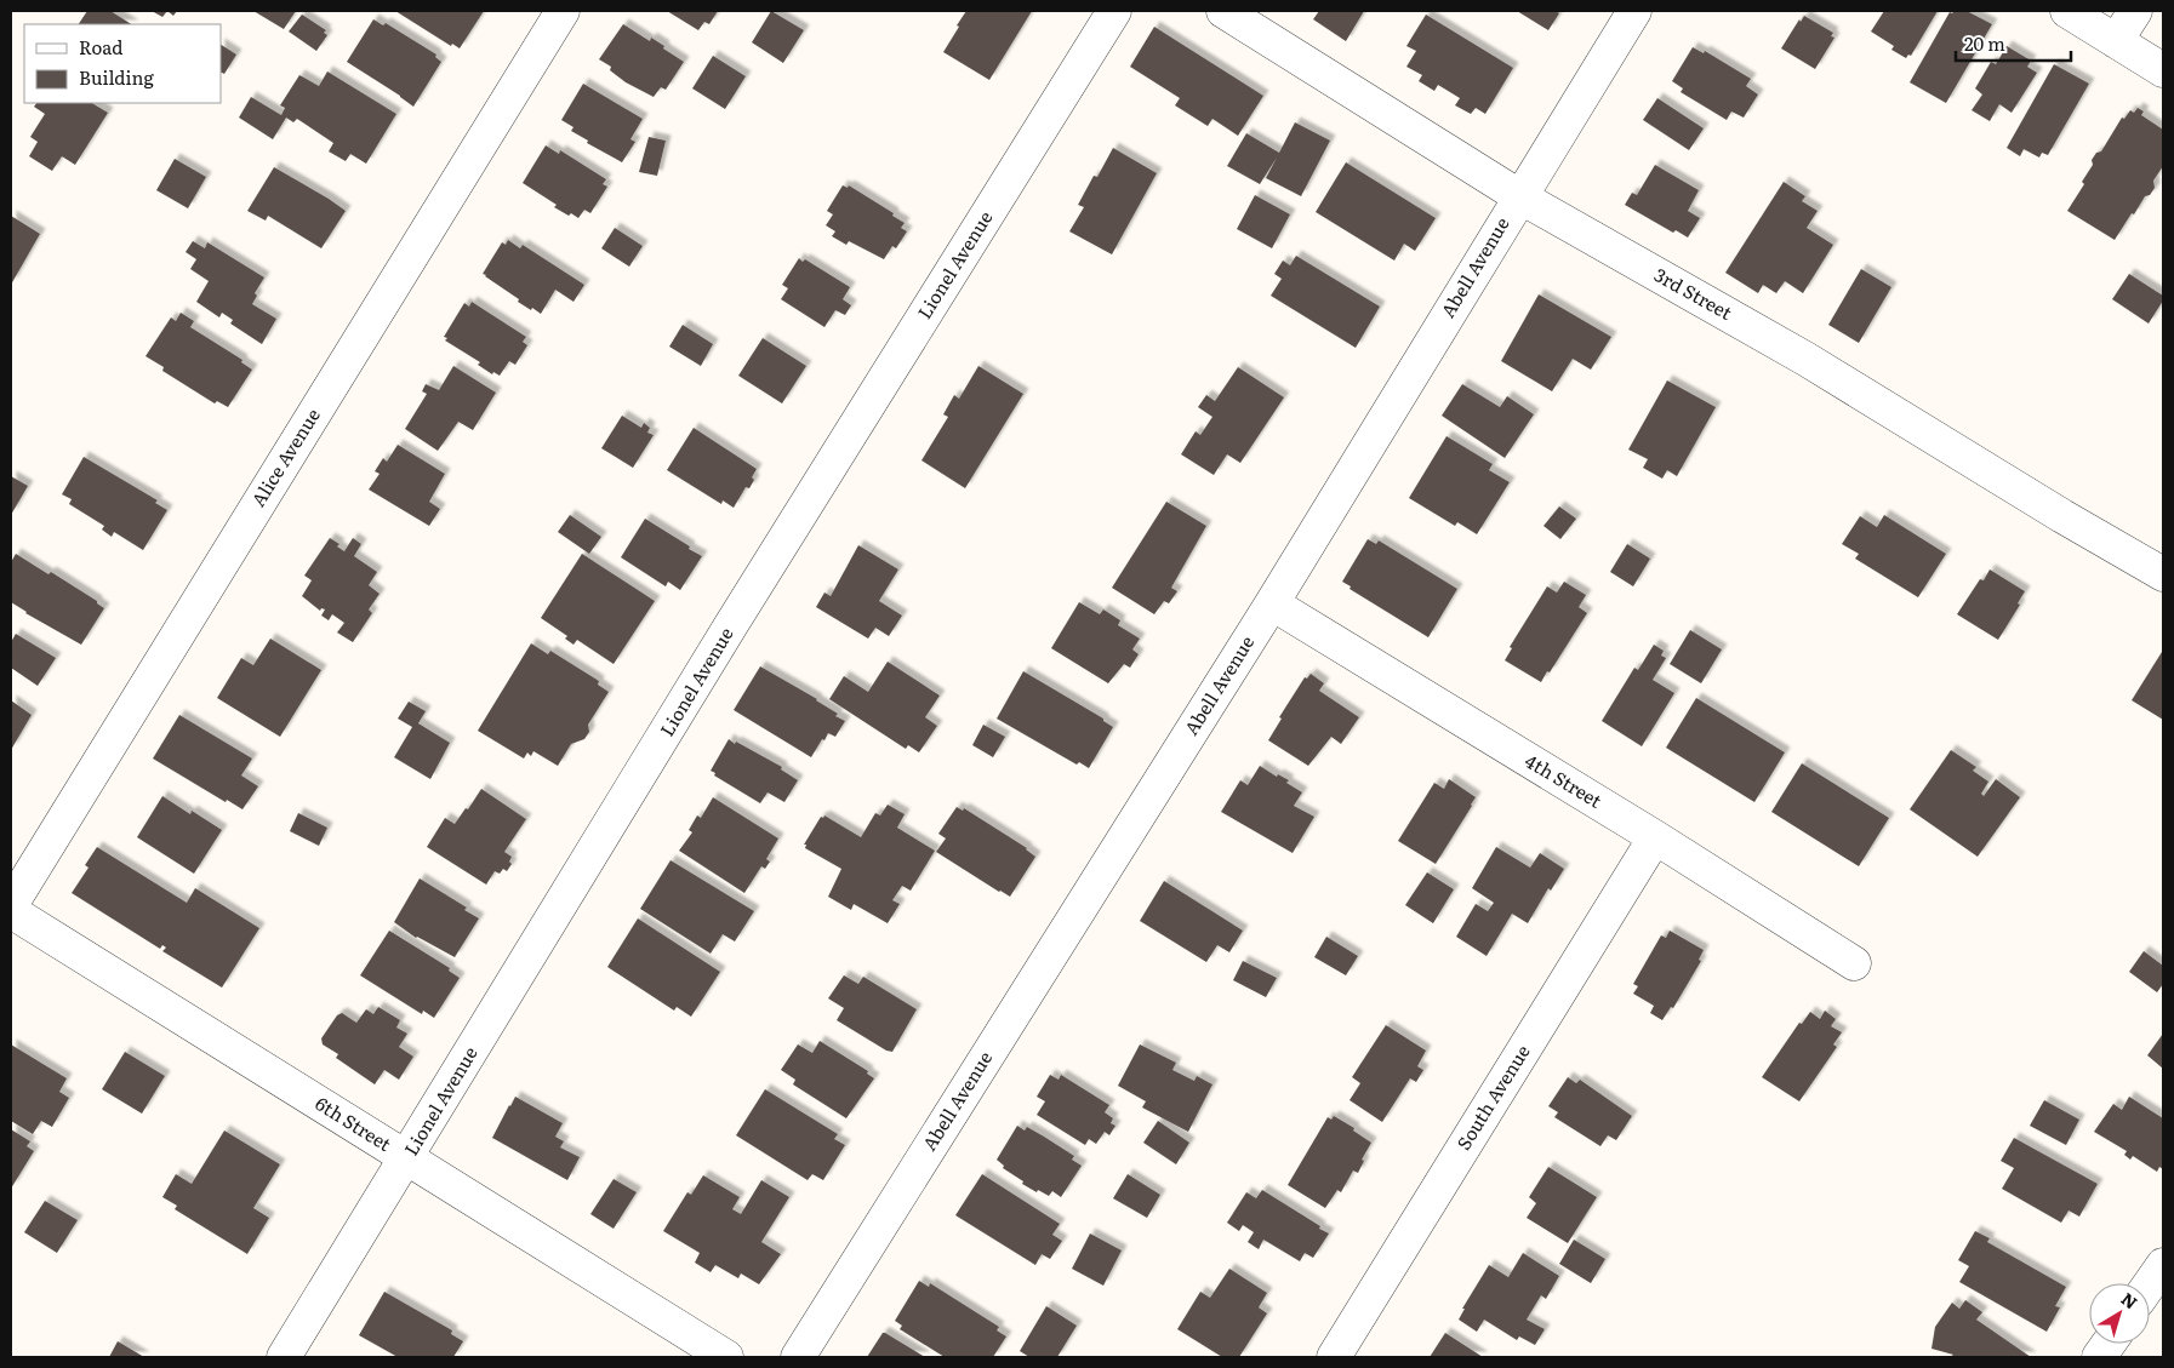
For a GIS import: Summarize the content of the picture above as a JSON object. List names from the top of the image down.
{
  "streets": {
    "street": [
      "Lionel Avenue",
      "Abell Avenue",
      "3rd Street",
      "Alice Avenue",
      "4th Street",
      "South Avenue",
      "6th Street"
    ]
  },
  "crossings": [
    ["Lionel Avenue", "6th Street"],
    ["Abell Avenue", "3rd Street"],
    ["Abell Avenue", "4th Street"],
    ["4th Street", "South Avenue"]
  ],
  "legend": ["Road", "Building"],
  "scale_bar": "20 m",
  "north": "top right"
}
